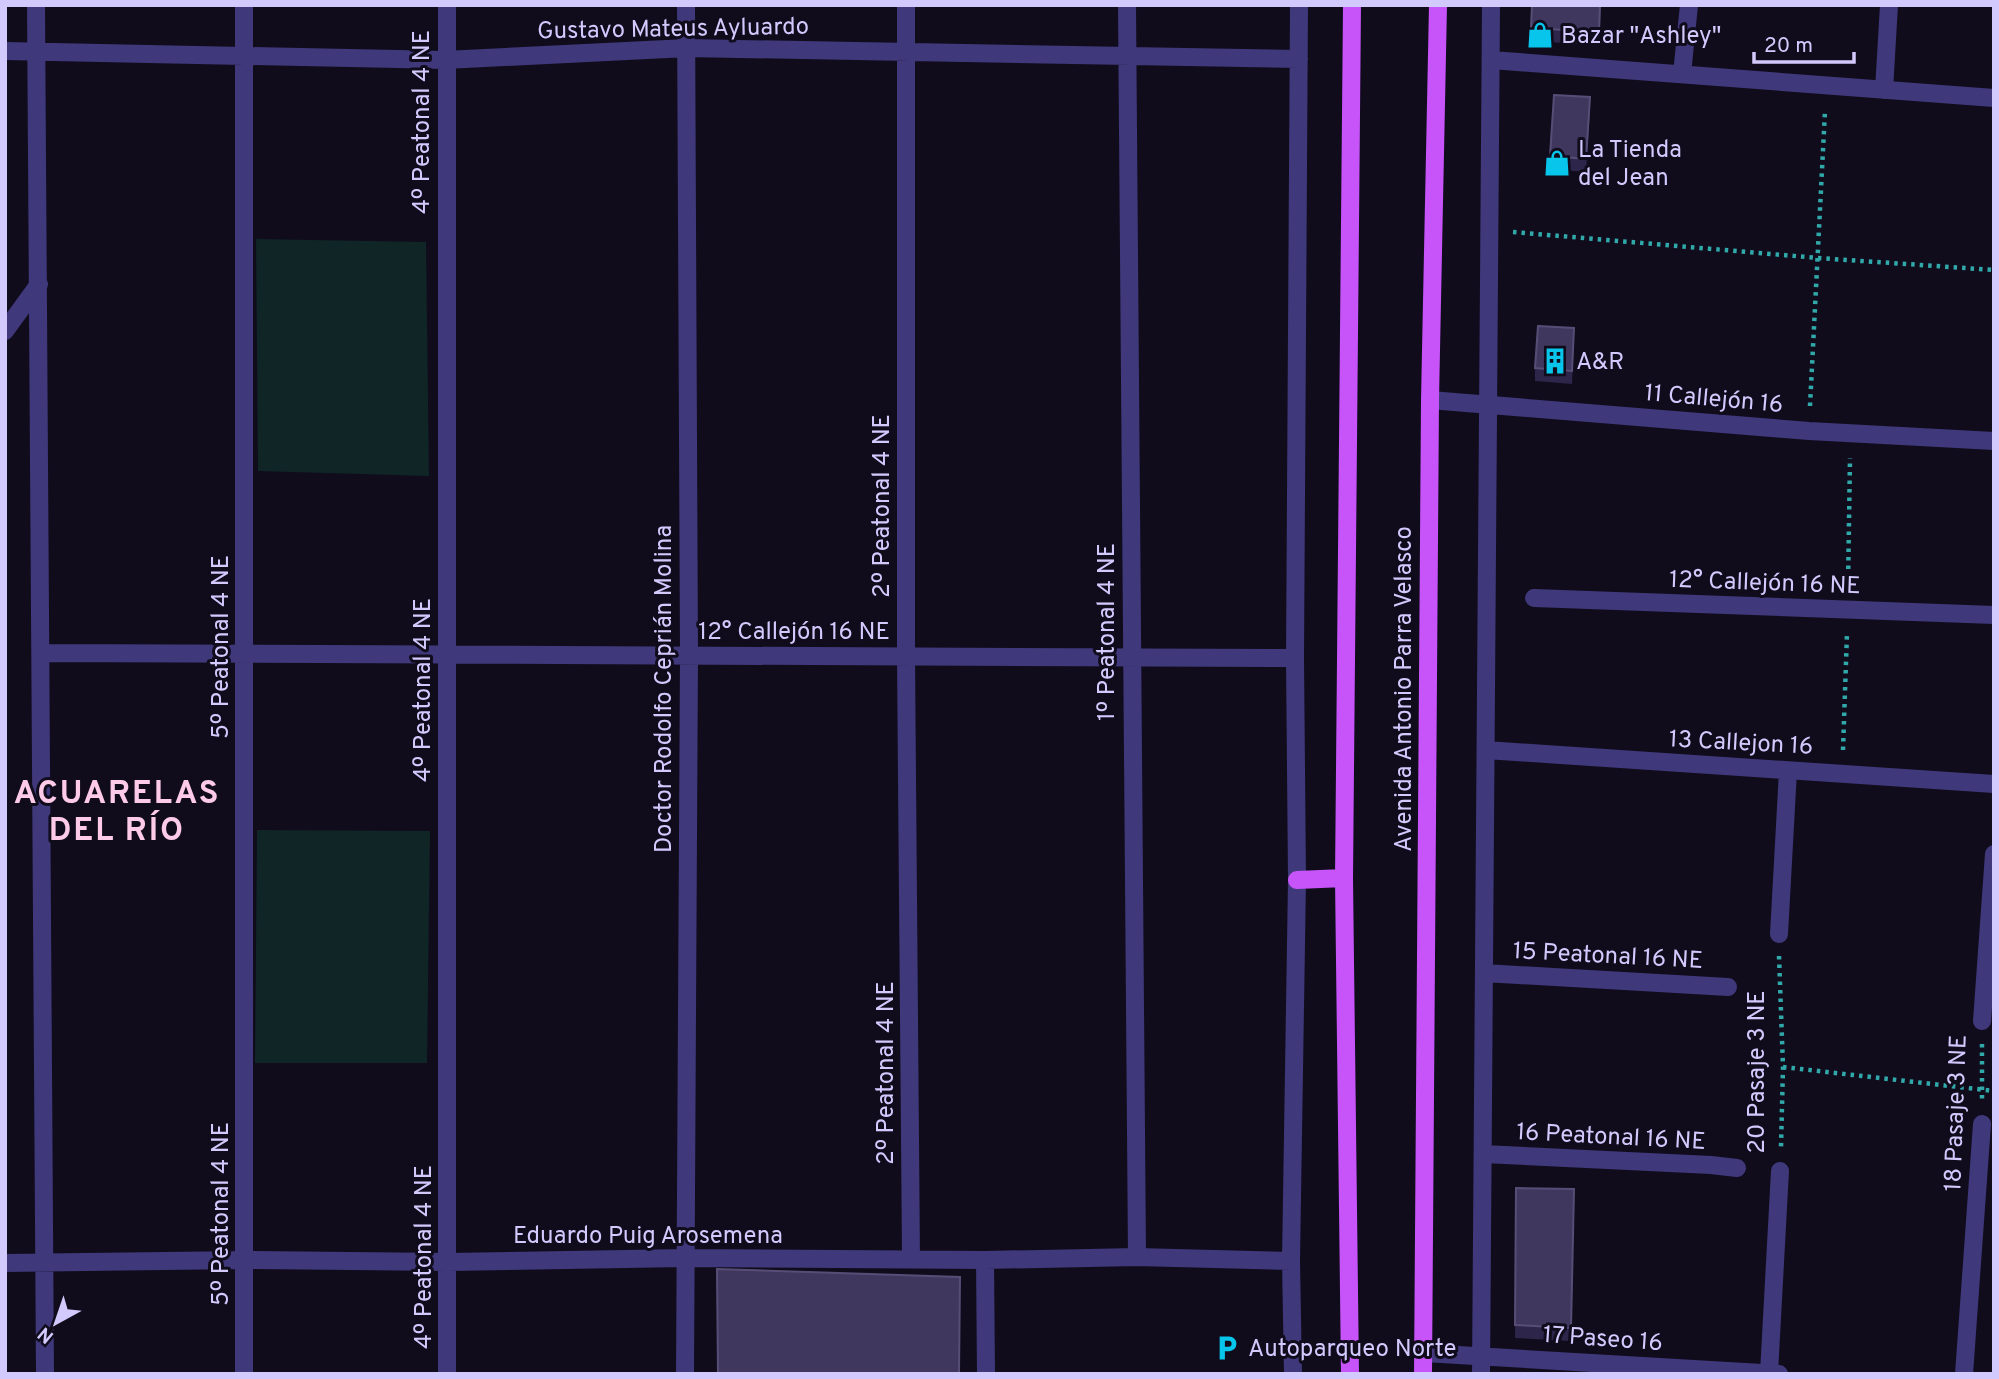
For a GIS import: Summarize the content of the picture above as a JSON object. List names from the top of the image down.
{
  "streets": {
    "main road": ["Avenida Antonio Parra Velasco"],
    "street": [
      "Gustavo Mateus Ayluardo",
      "4º Peatonal 4 NE",
      "11 Callejón 16",
      "2º Peatonal 4 NE",
      "12° Callejón 16 NE",
      "1º Peatonal 4 NE",
      "5º Peatonal 4 NE",
      "Doctor Rodolfo Ceprián Molina",
      "13 Callejon 16",
      "15 Peatonal 16 NE",
      "20 Pasaje 3 NE",
      "18 Pasaje 3 NE",
      "16 Peatonal 16 NE",
      "Eduardo Puig Arosemena",
      "17 Paseo 16"
    ]
  },
  "crossings": [
    ["Gustavo Mateus Ayluardo", "4º Peatonal 4 NE"],
    ["Gustavo Mateus Ayluardo", "2º Peatonal 4 NE"],
    ["Gustavo Mateus Ayluardo", "1º Peatonal 4 NE"],
    ["Gustavo Mateus Ayluardo", "5º Peatonal 4 NE"],
    ["Gustavo Mateus Ayluardo", "Doctor Rodolfo Ceprián Molina"],
    ["4º Peatonal 4 NE", "12° Callejón 16 NE"],
    ["4º Peatonal 4 NE", "Eduardo Puig Arosemena"],
    ["11 Callejón 16", "Avenida Antonio Parra Velasco"],
    ["2º Peatonal 4 NE", "12° Callejón 16 NE"],
    ["2º Peatonal 4 NE", "Eduardo Puig Arosemena"],
    ["12° Callejón 16 NE", "1º Peatonal 4 NE"],
    ["12° Callejón 16 NE", "5º Peatonal 4 NE"],
    ["12° Callejón 16 NE", "Doctor Rodolfo Ceprián Molina"],
    ["1º Peatonal 4 NE", "Eduardo Puig Arosemena"],
    ["5º Peatonal 4 NE", "Eduardo Puig Arosemena"],
    ["Doctor Rodolfo Ceprián Molina", "Eduardo Puig Arosemena"],
    ["Avenida Antonio Parra Velasco", "17 Paseo 16"],
    ["20 Pasaje 3 NE", "17 Paseo 16"]
  ],
  "districts": ["ACUARELAS DEL RÍO"],
  "places": {
    "shop": ["Bazar \"Ashley\"", "La Tienda del Jean"],
    "building": ["A&R"],
    "parking": ["Autoparqueo Norte"]
  },
  "scale_bar": "20 m",
  "north": "bottom left"
}
